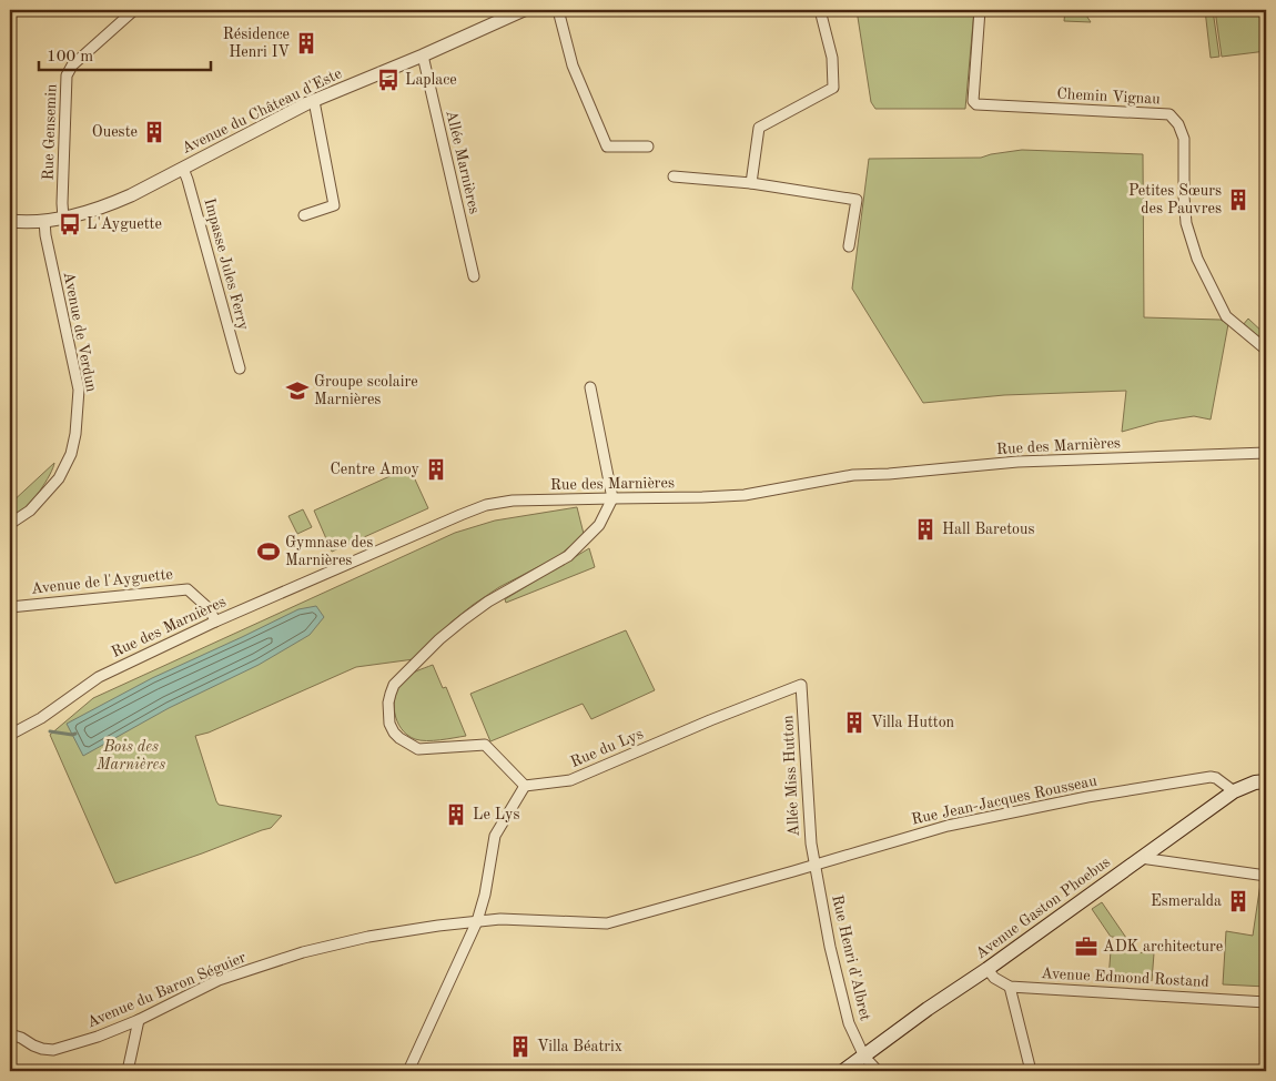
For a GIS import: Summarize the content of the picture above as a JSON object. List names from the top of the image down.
{
  "streets": {
    "main road": ["Avenue Gaston Phoebus"],
    "street": [
      "Chemin Vignau",
      "Avenue du Château d'Este",
      "Rue Gensemin",
      "Allée Marnières",
      "Impasse Jules Ferry",
      "Avenue de Verdun",
      "Rue des Marnières",
      "Avenue de l'Ayguette",
      "Rue du Lys",
      "Allée Miss Hutton",
      "Rue Jean-Jacques Rousseau",
      "Rue Henri d'Albret",
      "Avenue Edmond Rostand",
      "Avenue du Baron Séguier"
    ]
  },
  "crossings": [
    ["Avenue du Château d'Este", "Rue Gensemin"],
    ["Avenue du Château d'Este", "Allée Marnières"],
    ["Avenue du Château d'Este", "Impasse Jules Ferry"],
    ["Avenue du Château d'Este", "Avenue de Verdun"],
    ["Rue des Marnières", "Avenue de l'Ayguette"],
    ["Rue du Lys", "Allée Miss Hutton"],
    ["Allée Miss Hutton", "Rue Jean-Jacques Rousseau"],
    ["Allée Miss Hutton", "Rue Henri d'Albret"],
    ["Rue Jean-Jacques Rousseau", "Avenue Gaston Phoebus"],
    ["Rue Jean-Jacques Rousseau", "Rue Henri d'Albret"],
    ["Rue Jean-Jacques Rousseau", "Avenue du Baron Séguier"],
    ["Avenue Gaston Phoebus", "Rue Henri d'Albret"]
  ],
  "parks": ["Bois des Marnières"],
  "places": {
    "building": [
      "Résidence Henri IV",
      "Oueste",
      "Petites Sœurs des Pauvres",
      "Centre Amoy",
      "Hall Baretous",
      "Villa Hutton",
      "Le Lys",
      "Esmeralda",
      "Villa Béatrix"
    ],
    "bus stop": ["Laplace", "L'Ayguette"],
    "school or university": ["Groupe scolaire Marnières"],
    "sports": ["Gymnase des Marnières"],
    "office": ["ADK architecture"]
  },
  "scale_bar": "100 m"
}
